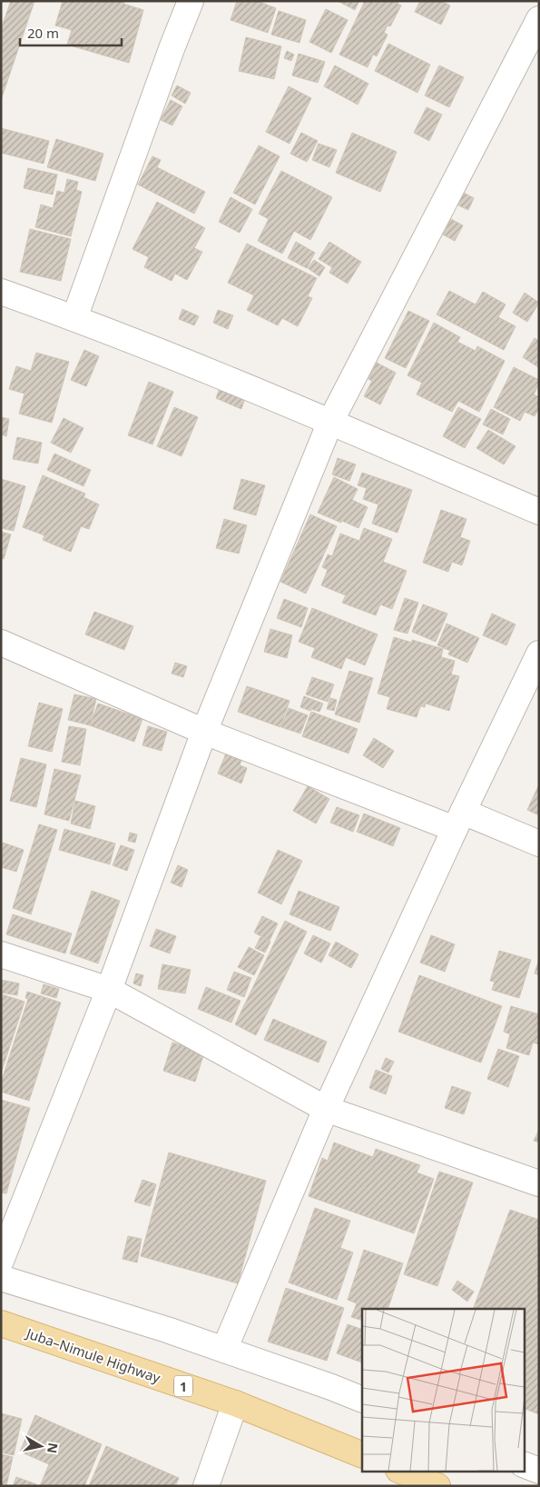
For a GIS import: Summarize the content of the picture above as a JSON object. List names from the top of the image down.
{
  "streets": {
    "main road": ["Juba–Nimule Highway", "1"]
  },
  "scale_bar": "20 m",
  "north": "right"
}
